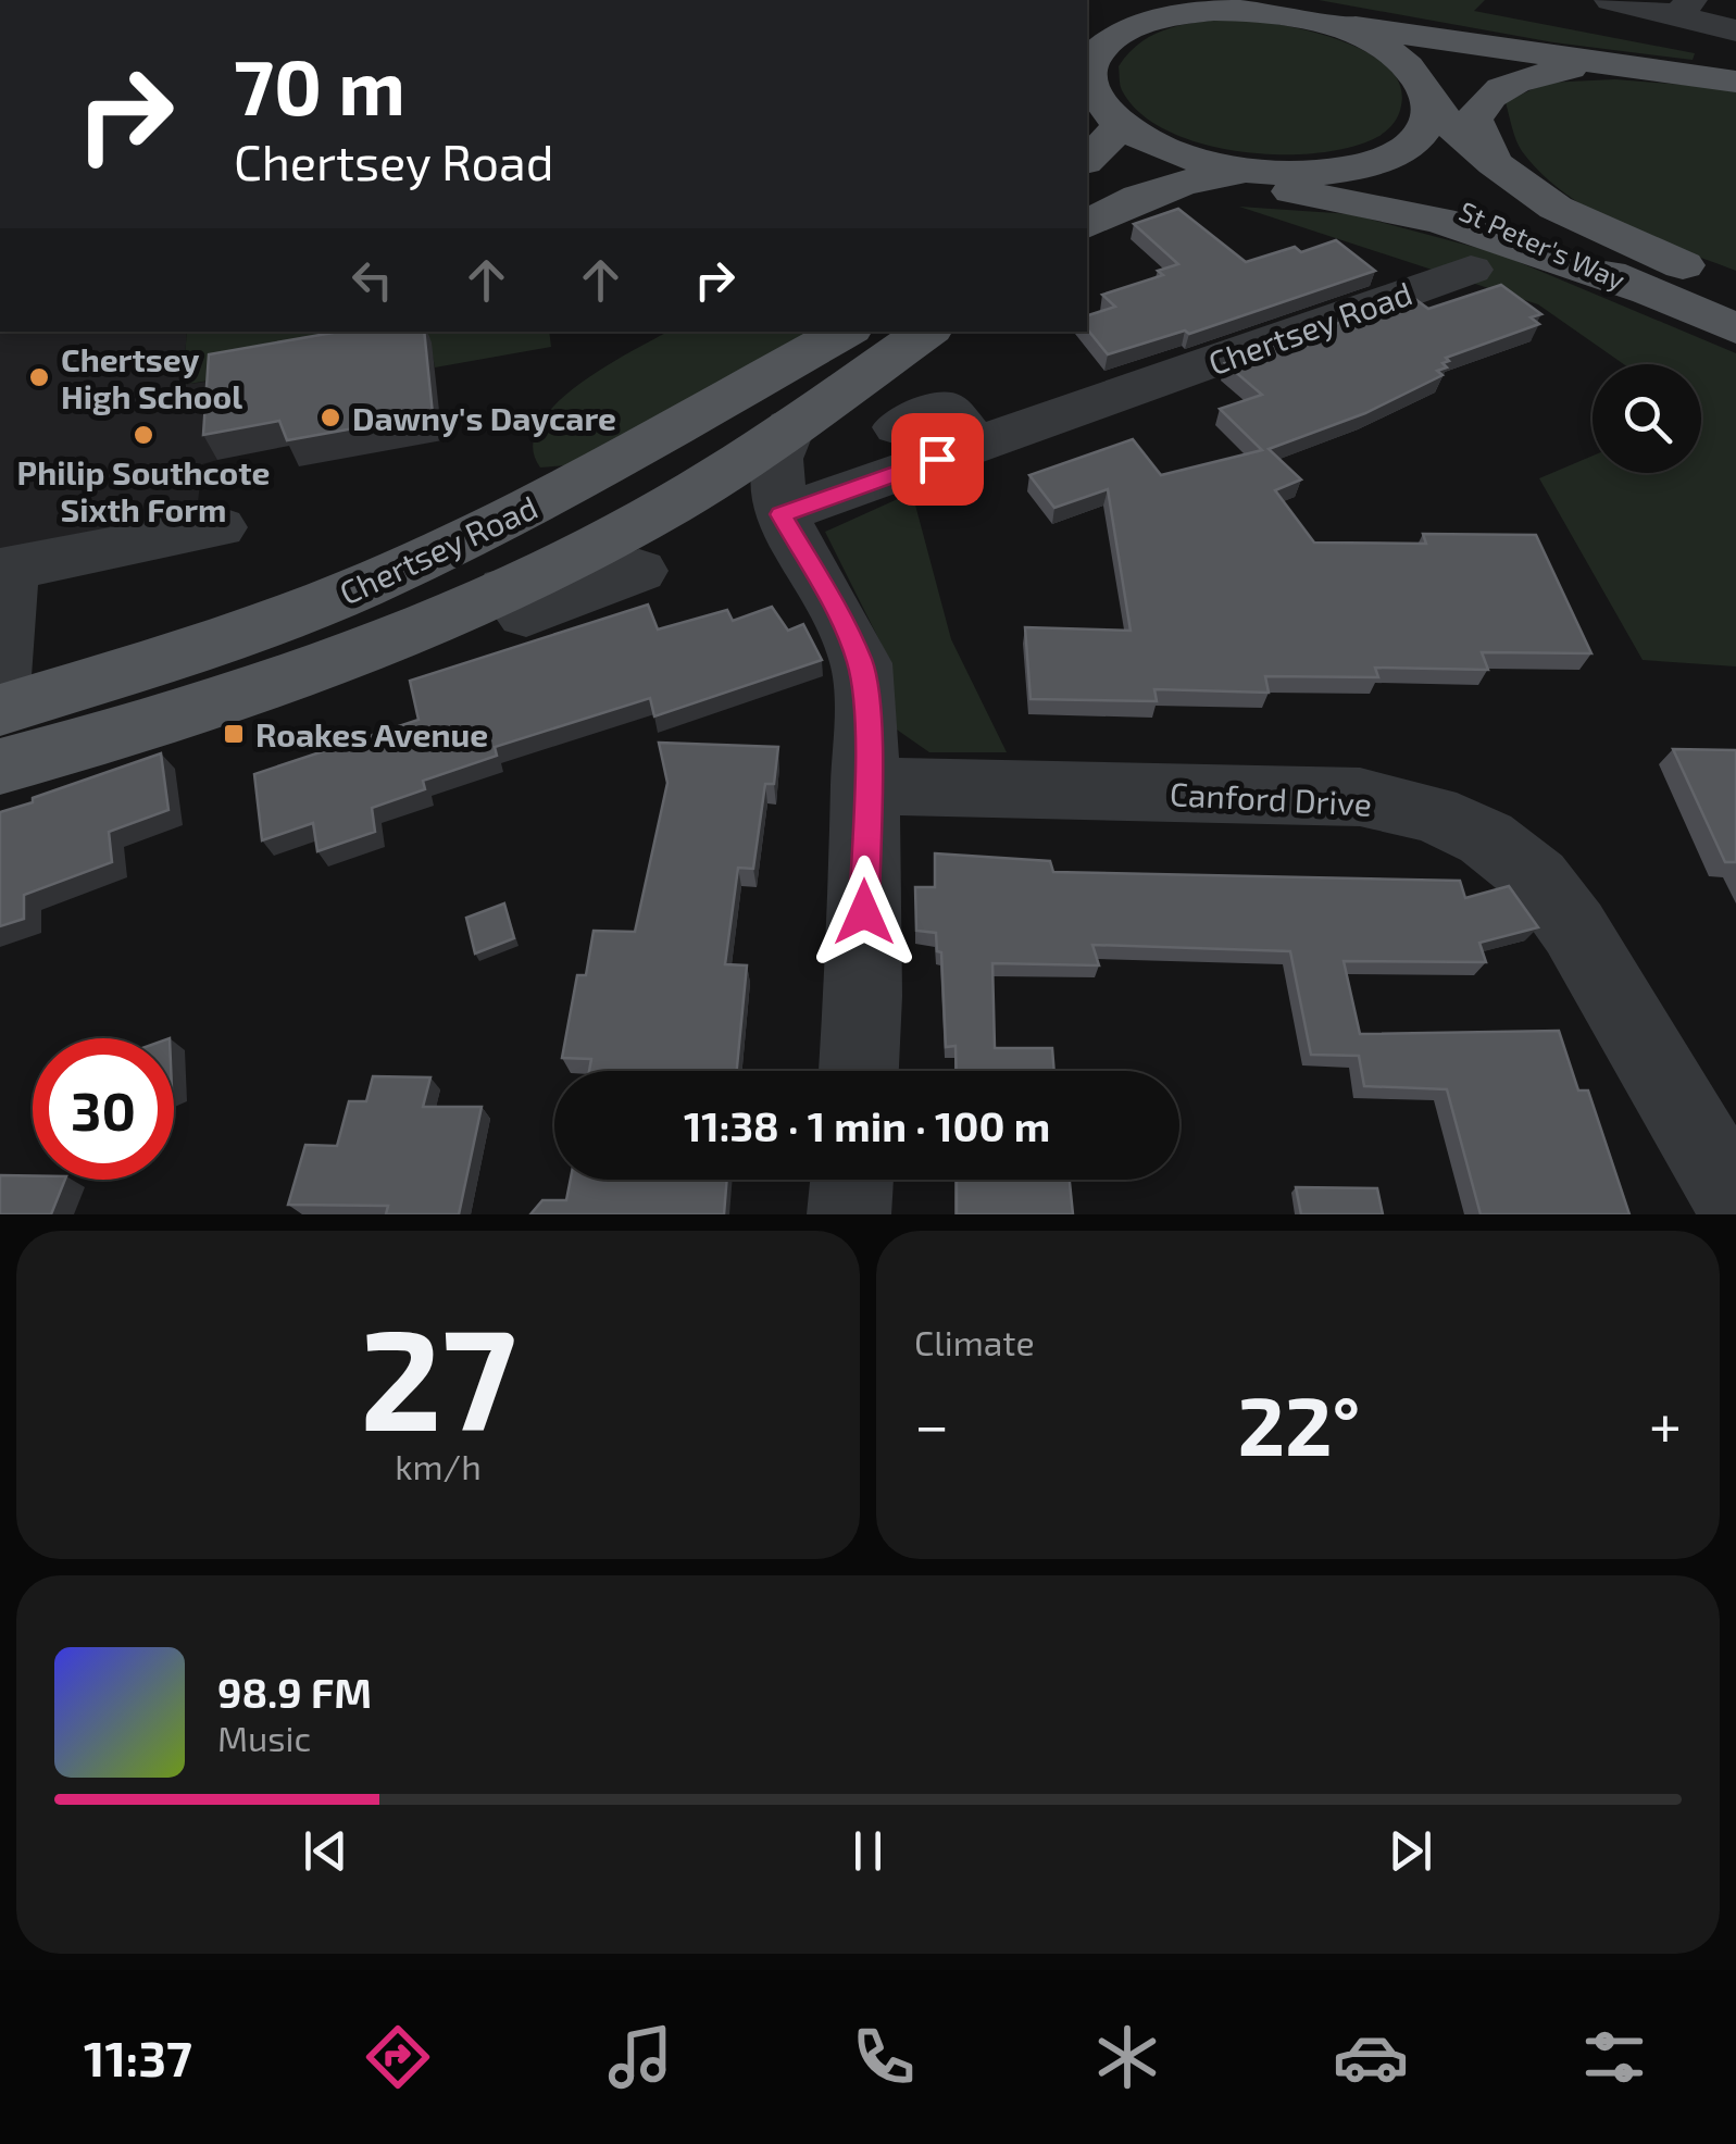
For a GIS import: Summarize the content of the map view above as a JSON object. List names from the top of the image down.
{
  "streets": {
    "main road": ["St Peter's Way", "Chertsey Road"],
    "street": ["Canford Drive"]
  },
  "places": {
    "other": ["Chertsey High School", "Dawny's Daycare", "Philip Southcote Sixth Form"],
    "transit": ["Roakes Avenue"]
  },
  "page": {
    "turn": ["70 m", "Chertsey Road"],
    "limit": "30",
    "trip": "11:38 · 1 min · 100 m",
    "tile": [
      ["27", "km/h"],
      "Climate"
    ],
    "heat": ["−", "22°", "+"],
    "song": ["98.9 FM", "Music"],
    "tabs": "11:37"
  }
}
